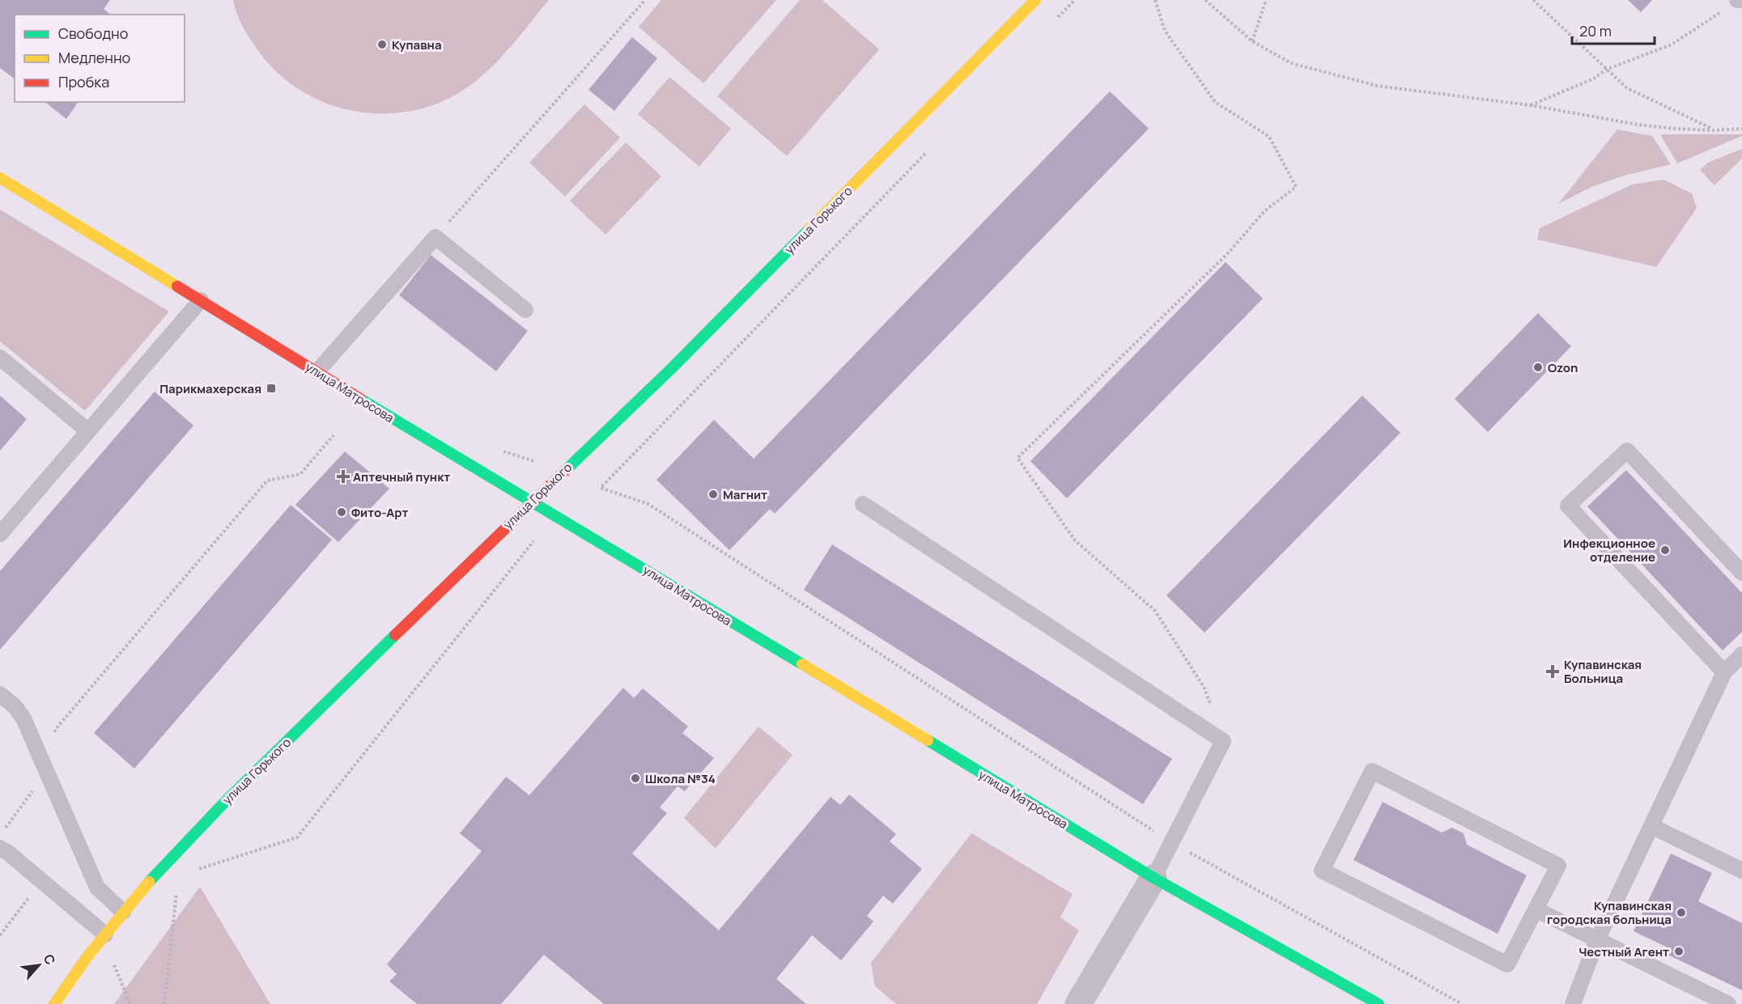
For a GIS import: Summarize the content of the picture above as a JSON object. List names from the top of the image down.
{
  "streets": {
    "street": ["улица Горького", "улица Матросова"]
  },
  "crossings": [
    ["улица Горького", "улица Матросова"]
  ],
  "places": {
    "other": [
      "Купавна",
      "Ozon",
      "Магнит",
      "Фито-Арт",
      "Инфекционное отделение",
      "Школа №34",
      "Купавинская городская больница",
      "Честный Агент"
    ],
    "transit": ["Парикмахерская"],
    "health": ["Аптечный пункт", "Купавинская Больница"]
  },
  "legend": ["Свободно", "Медленно", "Пробка"],
  "scale_bar": "20 m",
  "north": "top right"
}
